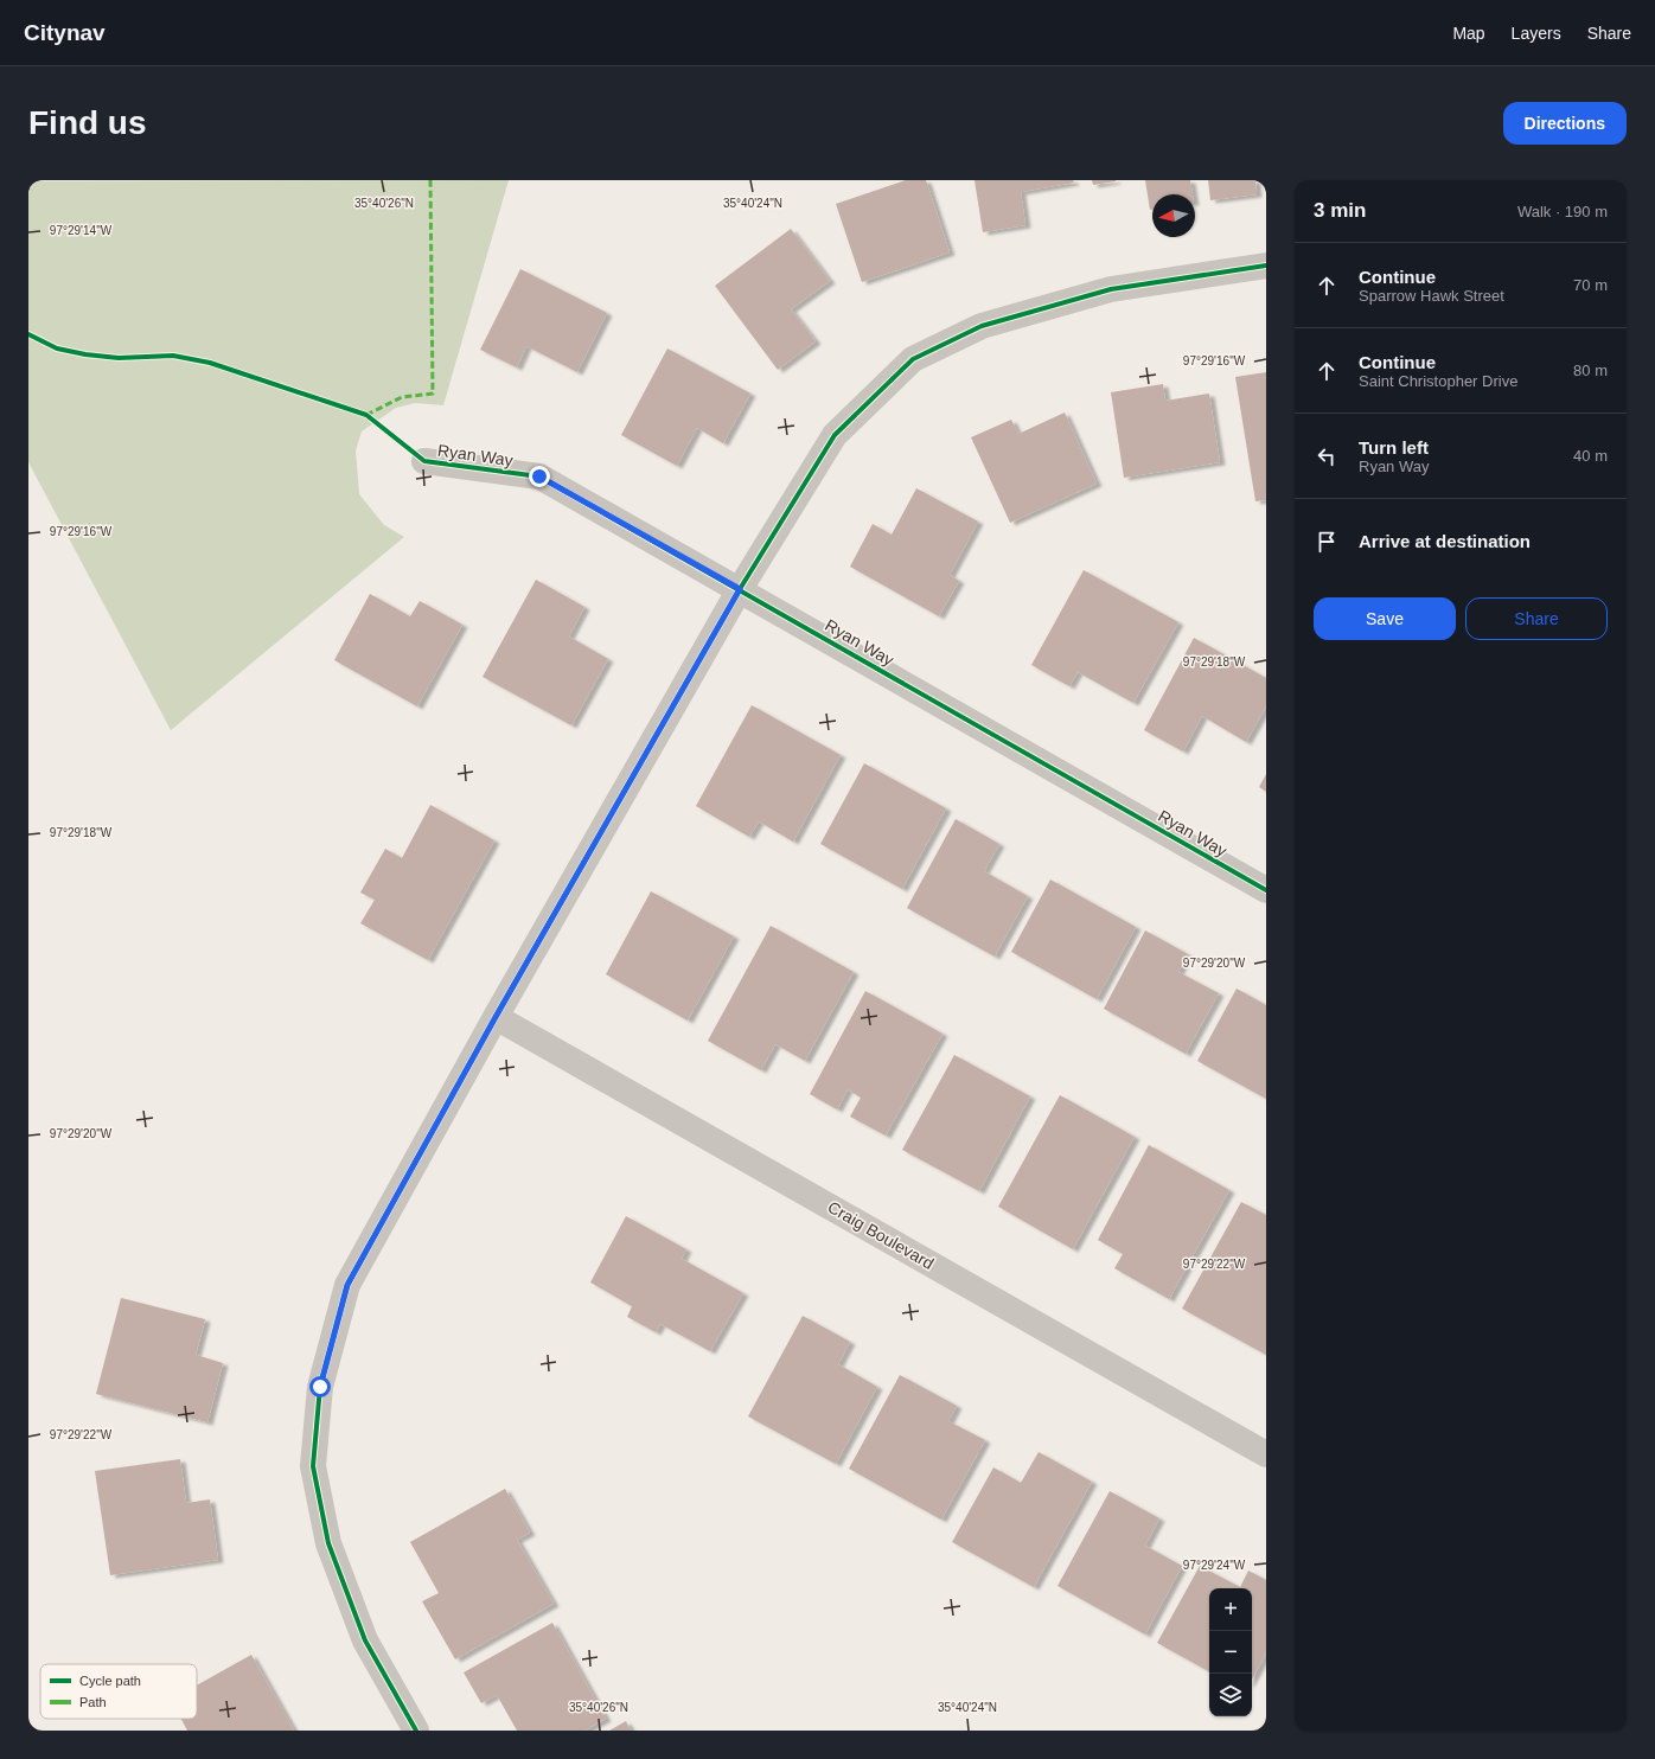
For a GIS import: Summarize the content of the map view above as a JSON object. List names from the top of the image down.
{
  "streets": {
    "street": ["Ryan Way", "Craig Boulevard"]
  },
  "legend": ["Cycle path", "Path"],
  "north": "left",
  "page": {
    "header": "Citynav",
    "nav": ["Map", "Layers", "Share"],
    "buttons": [
      "Directions",
      ["Save", "Share"]
    ],
    "title": "Find us",
    "heading": ["3 min", "Walk · 190 m"],
    "list": [
      ["Continue", "Sparrow Hawk Street", "70 m"],
      ["Continue", "Saint Christopher Drive", "80 m"],
      ["Turn left", "Ryan Way", "40 m"],
      "Arrive at destination"
    ],
    "map_buttons": ["+", "−"]
  },
  "coordinates": [
    "35°40'26\"N",
    "35°40'24\"N",
    "97°29'14\"W",
    "97°29'16\"W",
    "97°29'18\"W",
    "97°29'20\"W",
    "97°29'22\"W",
    "97°29'24\"W"
  ]
}
